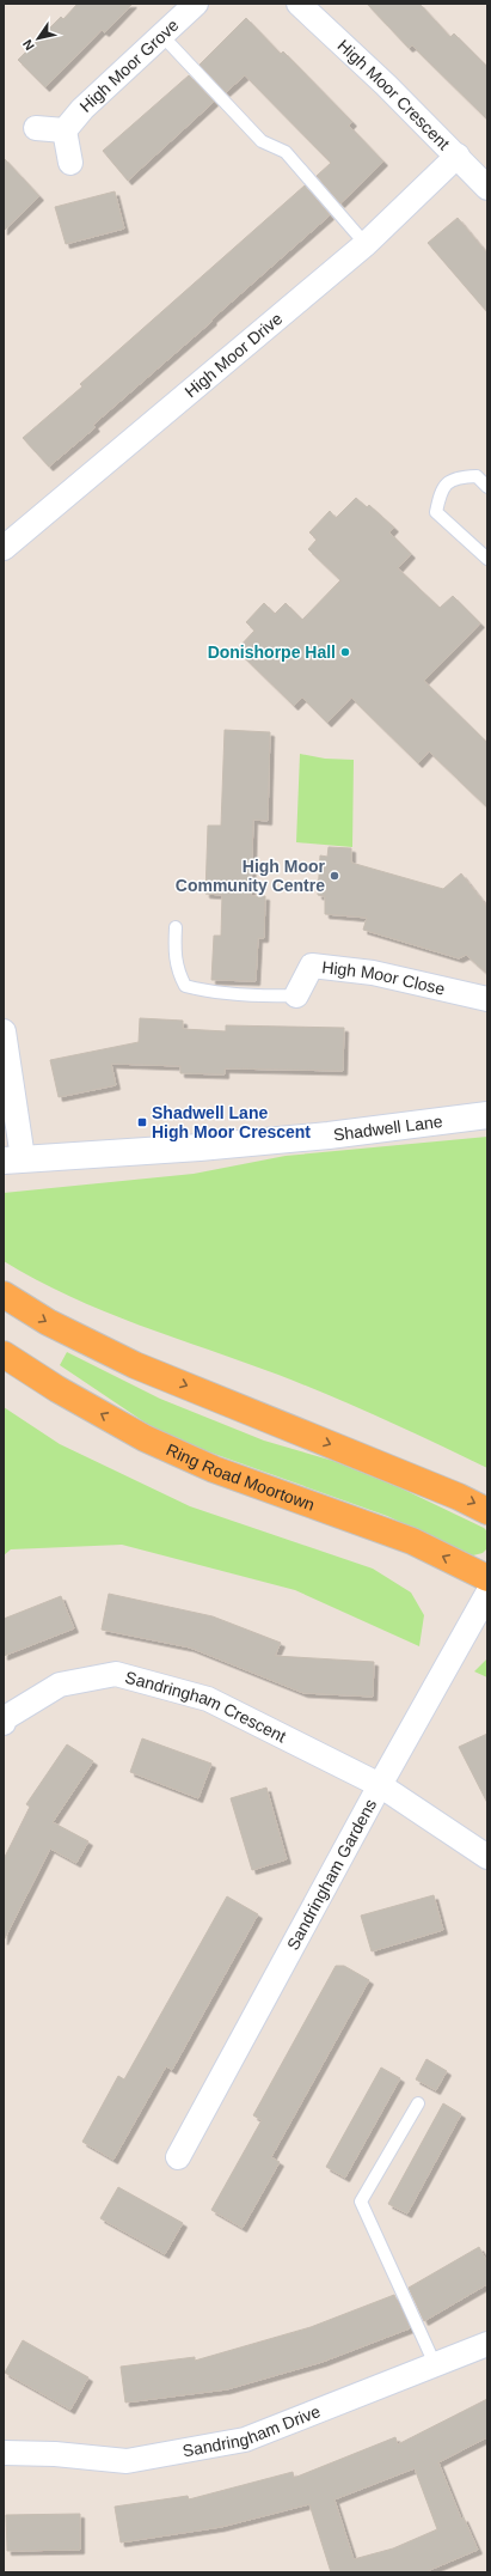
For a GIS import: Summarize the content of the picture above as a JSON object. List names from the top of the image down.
{
  "streets": {
    "highway": ["Ring Road Moortown"],
    "street": [
      "High Moor Grove",
      "High Moor Crescent",
      "High Moor Drive",
      "High Moor Close",
      "Shadwell Lane",
      "Sandringham Crescent",
      "Sandringham Gardens",
      "Sandringham Drive"
    ]
  },
  "crossings": [
    ["High Moor Crescent", "High Moor Drive"],
    ["Sandringham Crescent", "Sandringham Gardens"]
  ],
  "places": {
    "other": ["Donishorpe Hall", "High Moor Community Centre"],
    "transit": ["Shadwell Lane High Moor Crescent"]
  },
  "north": "bottom left"
}
